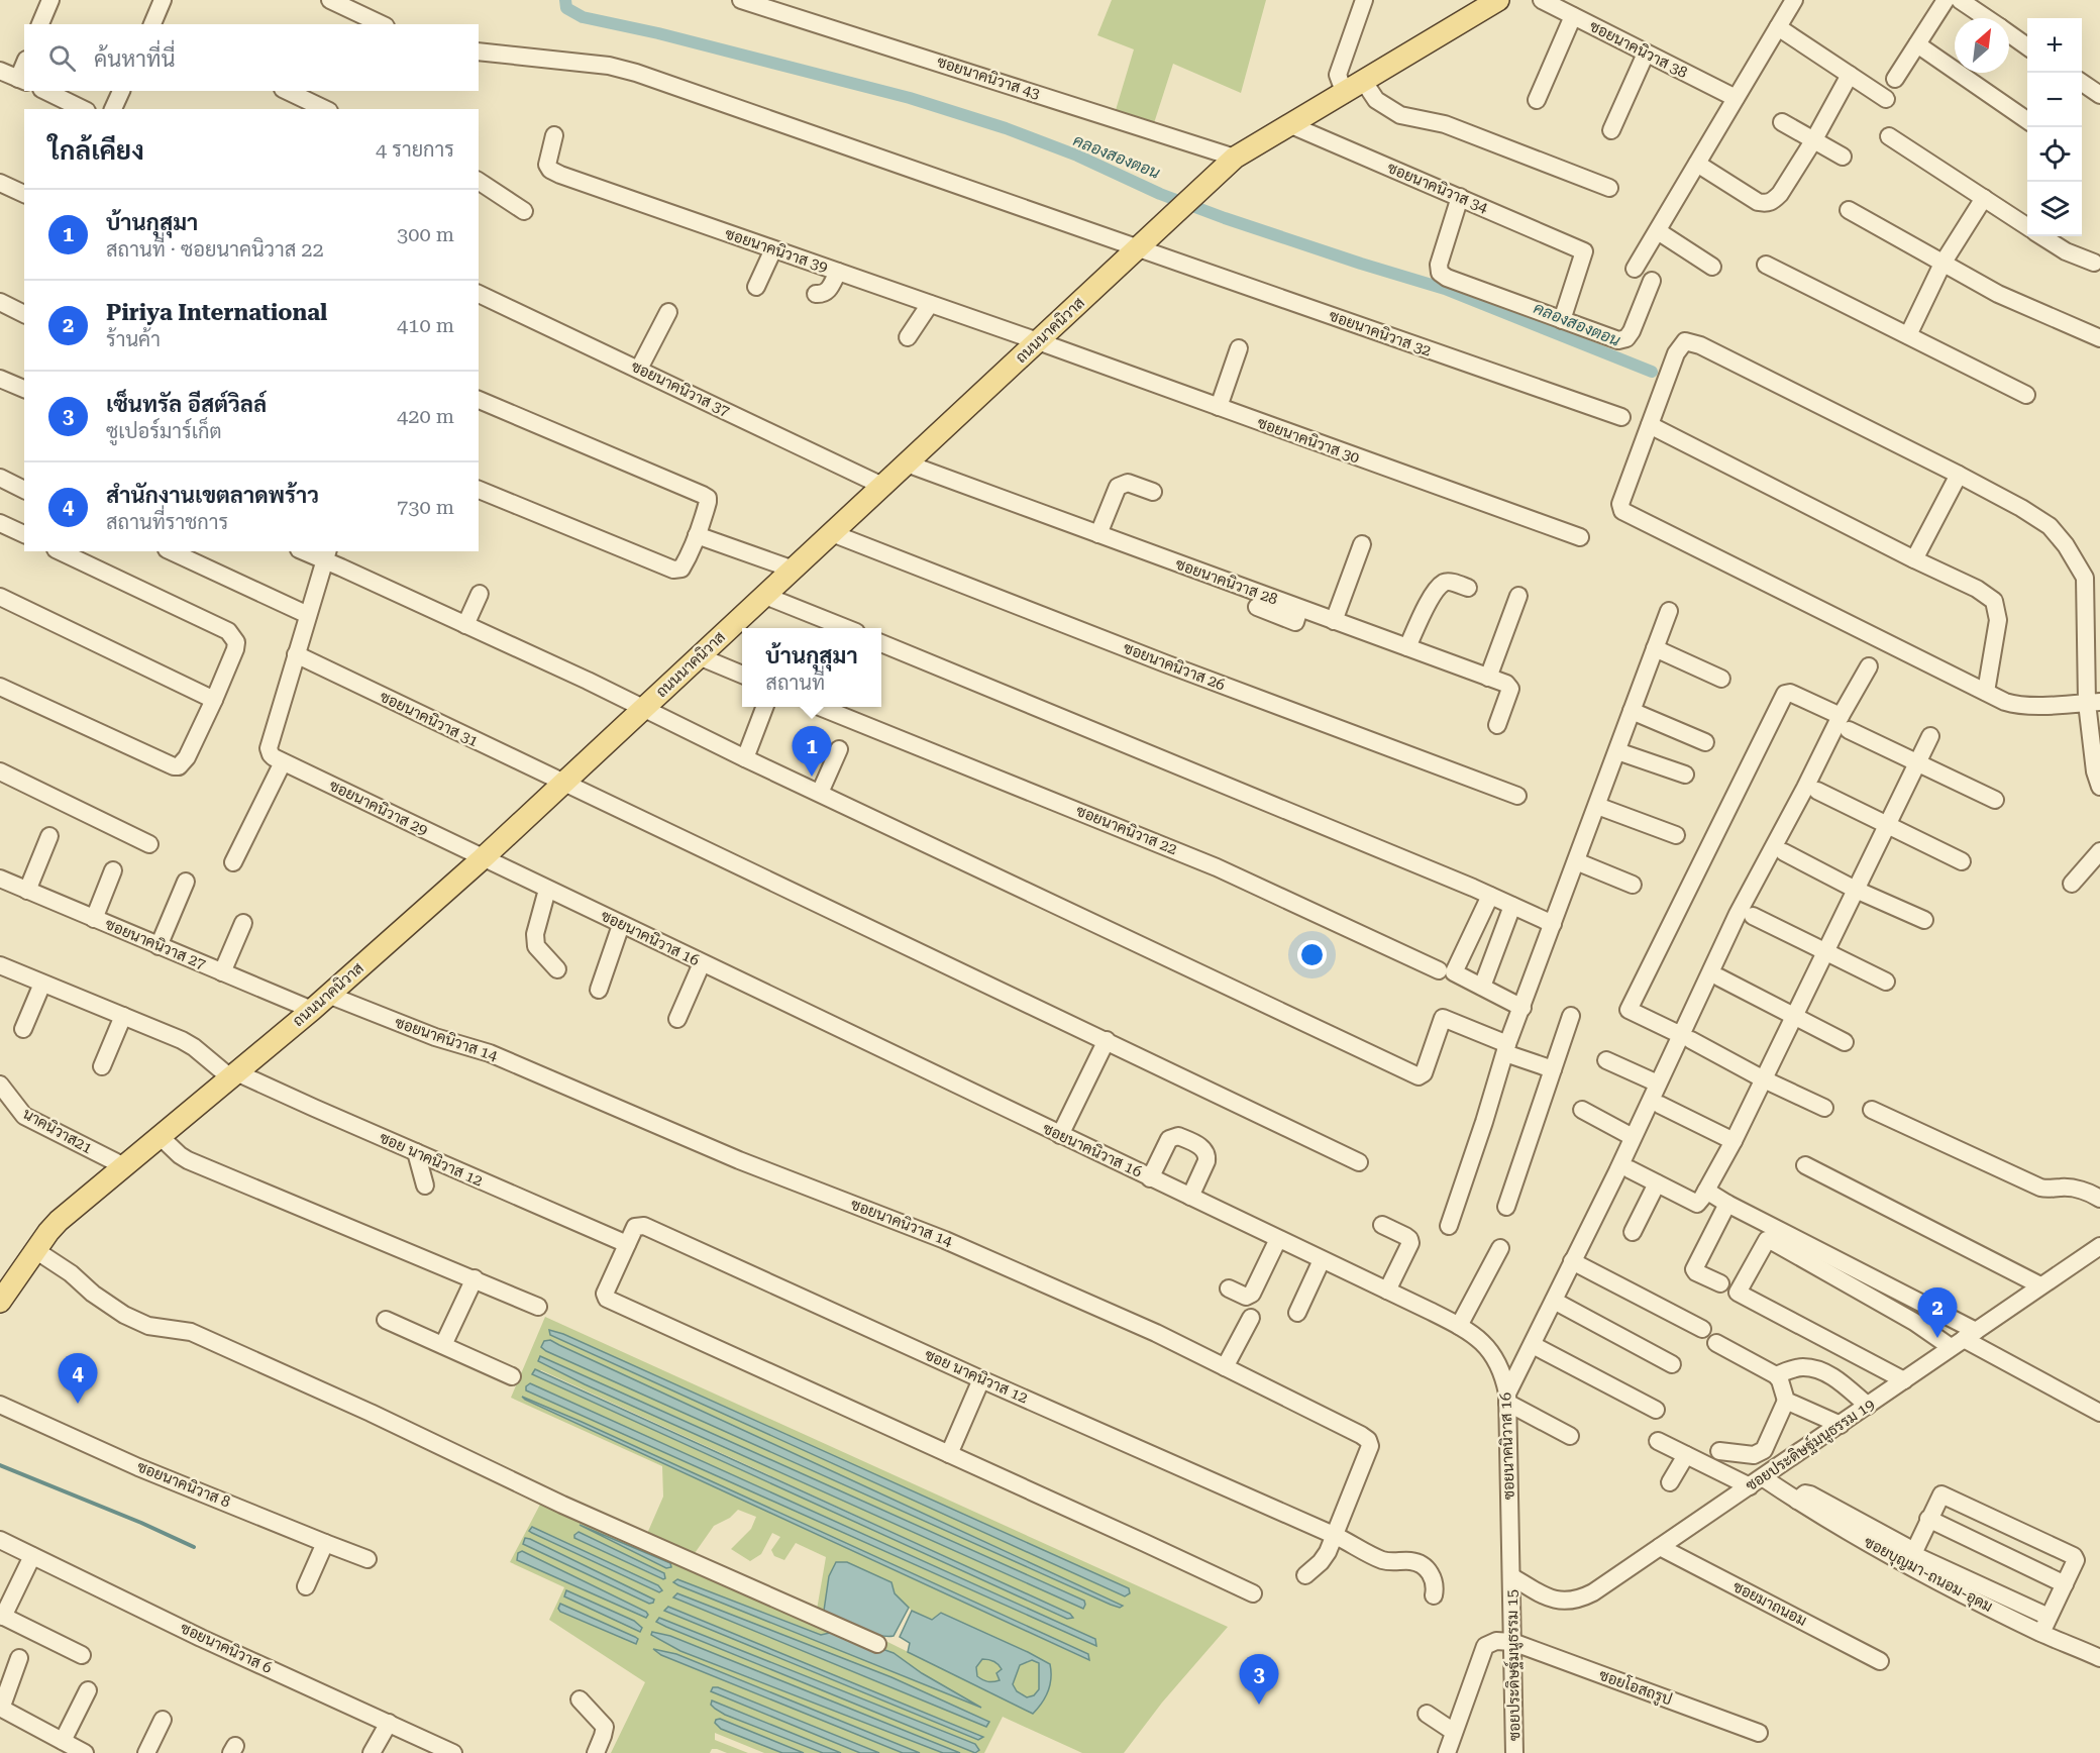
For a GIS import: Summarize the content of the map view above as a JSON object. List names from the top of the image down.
{
  "streets": {
    "main road": ["ถนนนาคนิวาส"],
    "street": [
      "ซอยนาคนิวาส 38",
      "ซอยนาคนิวาส 43",
      "ซอยนาคนิวาส 34",
      "ซอยนาคนิวาส 39",
      "ซอยนาคนิวาส 32",
      "ซอยนาคนิวาส 37",
      "ซอยนาคนิวาส 30",
      "ซอยนาคนิวาส 28",
      "ซอยนาคนิวาส 26",
      "ซอยนาคนิวาส 31",
      "ซอยนาคนิวาส 29",
      "ซอยนาคนิวาส 22",
      "ซอยนาคนิวาส 16",
      "ซอยนาคนิวาส 27",
      "ซอยนาคนิวาส 14",
      "นาคนิวาส21",
      "ซอย นาคนิวาส 12",
      "ซอยประดิษฐ์มนูธรรม 19",
      "ซอยนาคนิวาส 8",
      "ซอยบุญมา-ถนอม-อุดม",
      "ซอยมาถนอม",
      "ซอยนาคนิวาส 6",
      "ซอยประดิษฐ์มนูธรรม 15",
      "ซอยโอสถรูป"
    ]
  },
  "crossings": [
    ["ซอยนาคนิวาส 43", "ถนนนาคนิวาส"],
    ["ซอยนาคนิวาส 34", "ถนนนาคนิวาส"],
    ["ซอยนาคนิวาส 39", "ถนนนาคนิวาส"],
    ["ซอยนาคนิวาส 39", "ซอยนาคนิวาส 30"],
    ["ถนนนาคนิวาส", "ซอยนาคนิวาส 32"],
    ["ถนนนาคนิวาส", "ซอยนาคนิวาส 37"],
    ["ถนนนาคนิวาส", "ซอยนาคนิวาส 30"],
    ["ถนนนาคนิวาส", "ซอยนาคนิวาส 28"],
    ["ถนนนาคนิวาส", "ซอยนาคนิวาส 26"],
    ["ถนนนาคนิวาส", "ซอยนาคนิวาส 31"],
    ["ถนนนาคนิวาส", "ซอยนาคนิวาส 29"],
    ["ถนนนาคนิวาส", "ซอยนาคนิวาส 16"],
    ["ถนนนาคนิวาส", "ซอยนาคนิวาส 27"],
    ["ถนนนาคนิวาส", "ซอยนาคนิวาส 14"],
    ["ถนนนาคนิวาส", "นาคนิวาส21"],
    ["ถนนนาคนิวาส", "ซอย นาคนิวาส 12"],
    ["ซอยนาคนิวาส 29", "ซอยนาคนิวาส 16"],
    ["ซอยนาคนิวาส 16", "ซอยประดิษฐ์มนูธรรม 19"],
    ["ซอยนาคนิวาส 16", "ซอยประดิษฐ์มนูธรรม 15"],
    ["ซอยนาคนิวาส 14", "ซอย นาคนิวาส 12"],
    ["ซอยประดิษฐ์มนูธรรม 19", "ซอยมาถนอม"],
    ["ซอยประดิษฐ์มนูธรรม 19", "ซอยประดิษฐ์มนูธรรม 15"],
    ["ซอยประดิษฐ์มนูธรรม 15", "ซอยโอสถรูป"]
  ],
  "water": ["คลองสองตอน"],
  "north": "top right",
  "page": {
    "map_buttons": ["+", "−"],
    "search": "ค้นหาที่นี่",
    "heading": ["ใกล้เคียง", "4 รายการ"],
    "list": [
      {
        "mark": "1",
        "name": "บ้านกุสุมา",
        "note": "สถานที่ · ซอยนาคนิวาส 22",
        "value": "300 m"
      },
      {
        "mark": "2",
        "name": "Piriya International",
        "note": "ร้านค้า",
        "value": "410 m"
      },
      {
        "mark": "3",
        "name": "เซ็นทรัล อีสต์วิลล์",
        "note": "ซูเปอร์มาร์เก็ต",
        "value": "420 m"
      },
      {
        "mark": "4",
        "name": "สำนักงานเขตลาดพร้าว",
        "note": "สถานที่ราชการ",
        "value": "730 m"
      }
    ],
    "popup": ["บ้านกุสุมา", "สถานที่"],
    "pins": [
      "1",
      "2",
      "4",
      "3"
    ]
  }
}
